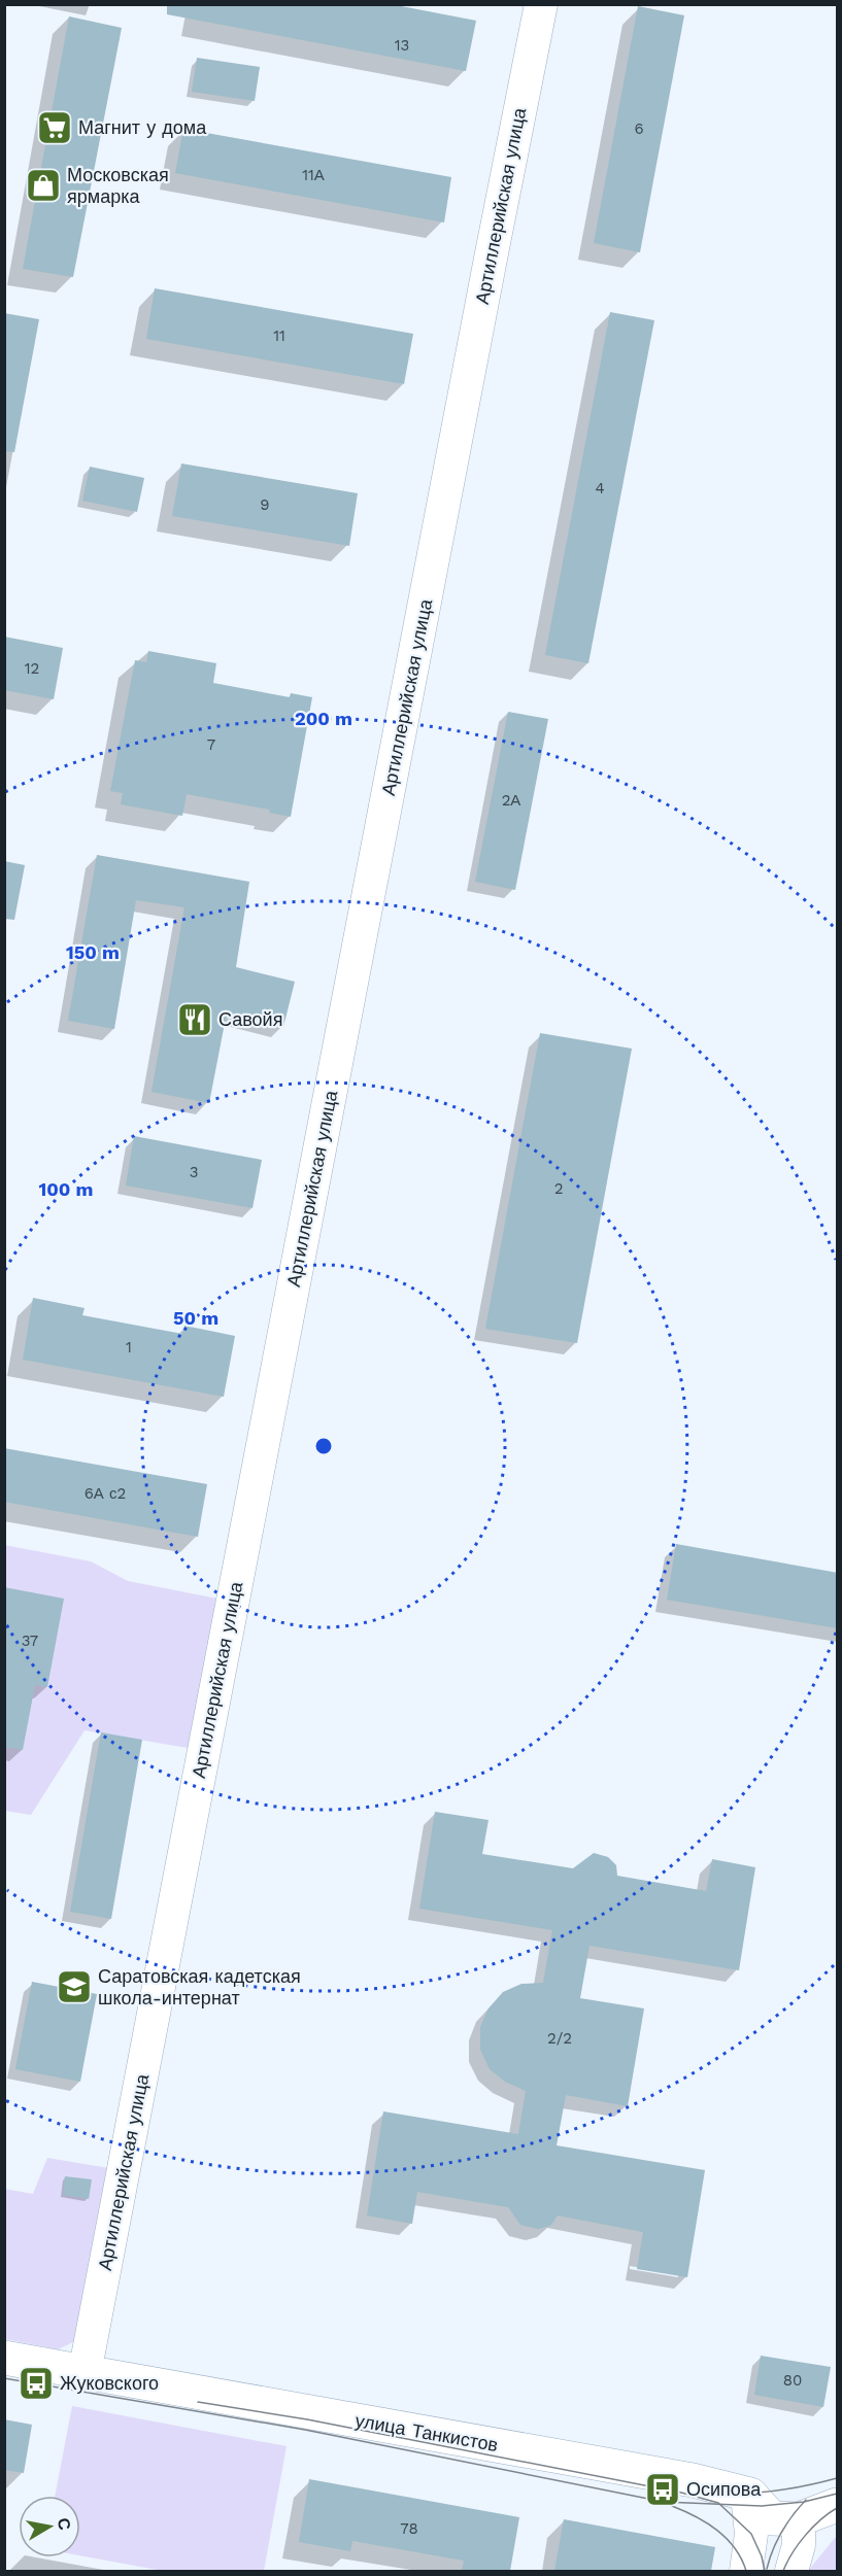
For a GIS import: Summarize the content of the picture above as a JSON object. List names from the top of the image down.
{
  "streets": {
    "main road": ["улица Танкистов"],
    "street": ["Артиллерийская улица"]
  },
  "crossings": [
    ["Артиллерийская улица", "улица Танкистов"]
  ],
  "places": {
    "supermarket": ["Магнит у дома"],
    "shop": ["Московская ярмарка"],
    "restaurant": ["Савойя"],
    "school or university": ["Саратовская кадетская школа-интернат"],
    "bus stop": ["Жуковского", "Осипова"]
  },
  "house_numbers": [
    "13",
    "6",
    "11А",
    "11",
    "4",
    "9",
    "12",
    "7",
    "2А",
    "3",
    "2",
    "1",
    "6А с2",
    "37",
    "2/2",
    "80",
    "78"
  ],
  "north": "right",
  "rings": [
    "200 m",
    "150 m",
    "100 m",
    "50 m"
  ]
}
